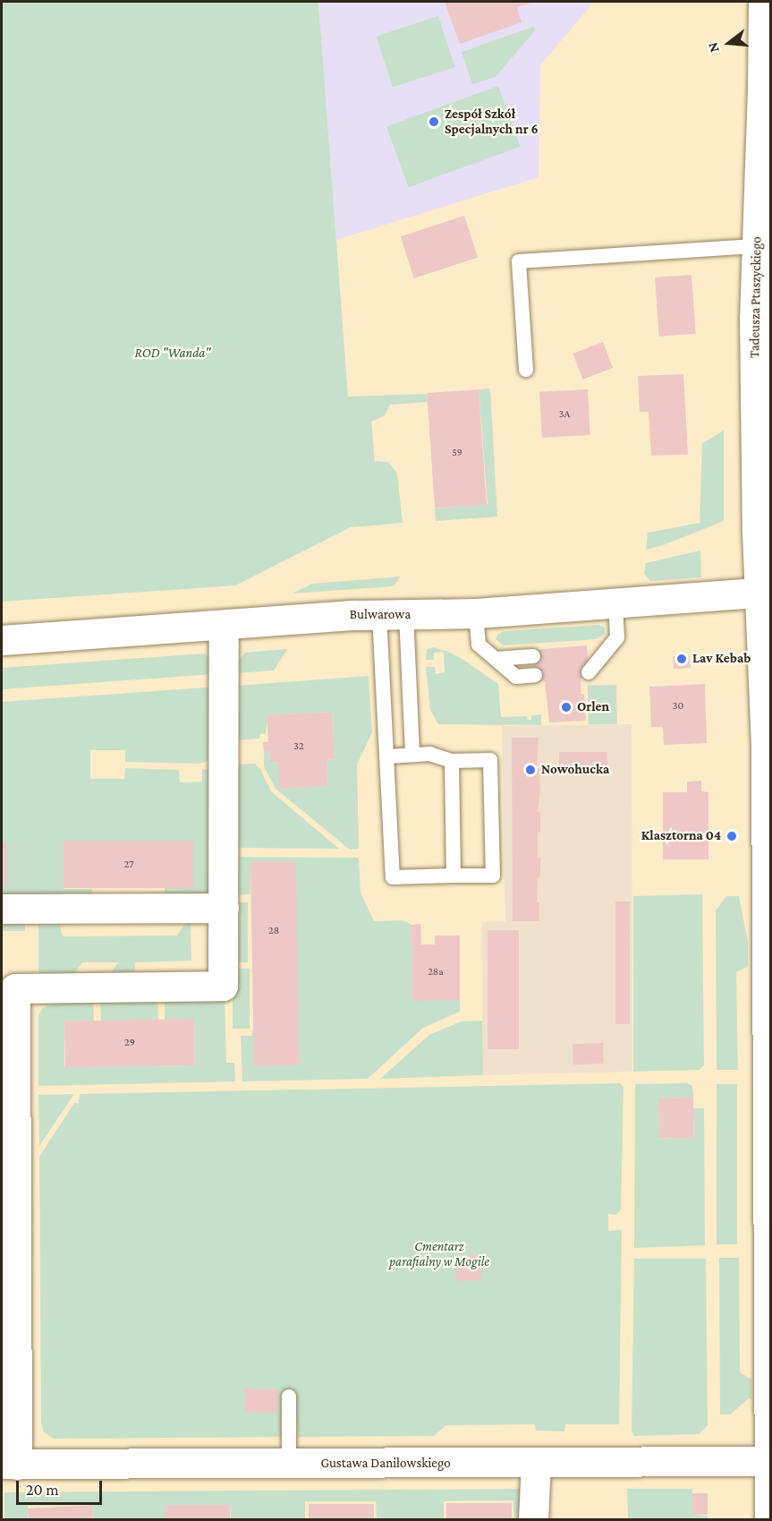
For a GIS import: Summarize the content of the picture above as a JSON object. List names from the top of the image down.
{
  "streets": {
    "street": ["Tadeusza Ptaszyckiego", "Bulwarowa", "Gustawa Daniłowskiego"]
  },
  "crossings": [
    ["Tadeusza Ptaszyckiego", "Bulwarowa"],
    ["Tadeusza Ptaszyckiego", "Gustawa Daniłowskiego"]
  ],
  "parks": ["ROD \"Wanda\"", "Cmentarz parafialny w Mogile"],
  "places": [
    "Zespół Szkół Specjalnych nr 6",
    "Lav Kebab",
    "Orlen",
    "Nowohucka",
    "Klasztorna 04"
  ],
  "house_numbers": [
    "3A",
    "59",
    "30",
    "32",
    "27",
    "28",
    "28a",
    "29"
  ],
  "scale_bar": "20 m",
  "north": "left"
}
